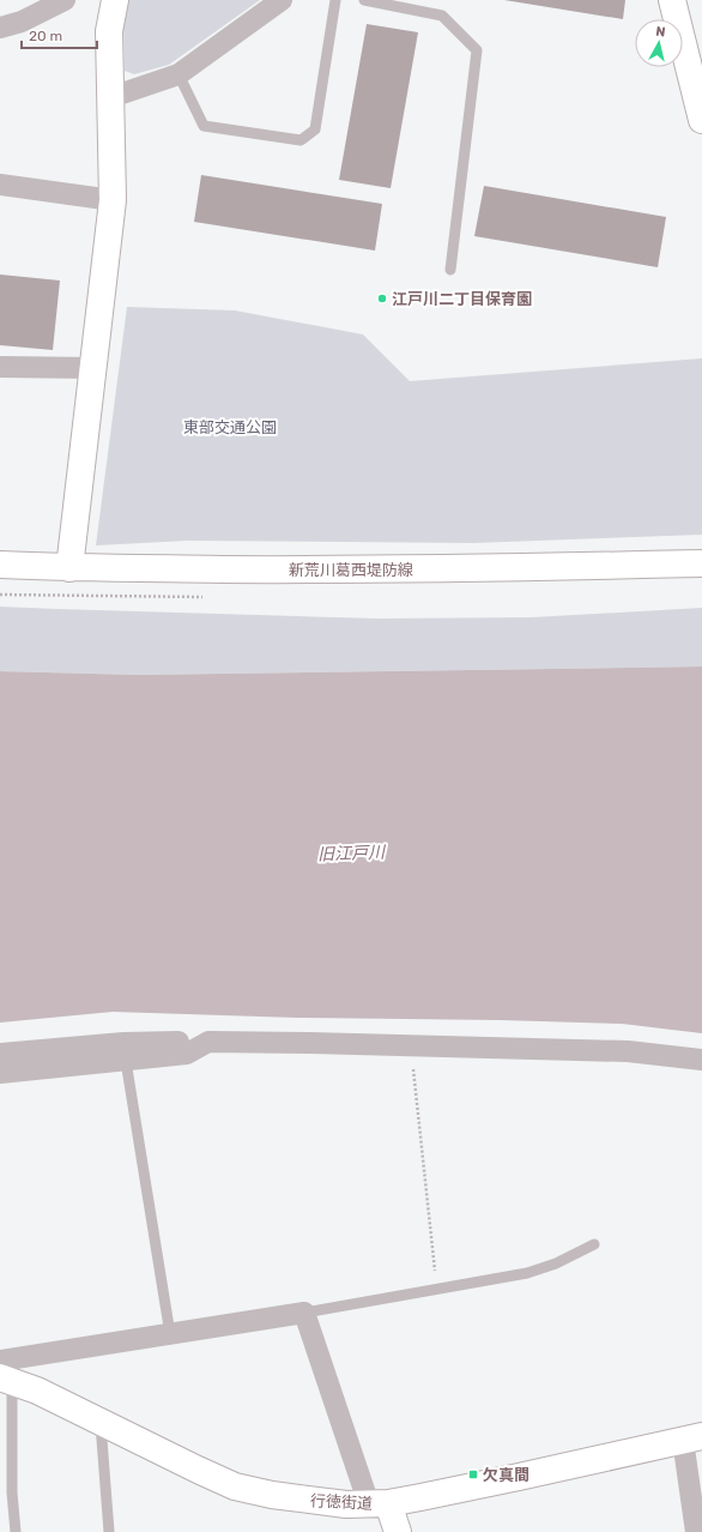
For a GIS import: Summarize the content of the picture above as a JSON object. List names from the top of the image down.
{
  "streets": {
    "street": ["新荒川葛西堤防線", "行徳街道"]
  },
  "water": ["旧江戸川"],
  "parks": ["東部交通公園"],
  "places": {
    "other": ["江戸川二丁目保育園"],
    "transit": ["欠真間"]
  },
  "scale_bar": "20 m",
  "north": "top"
}
